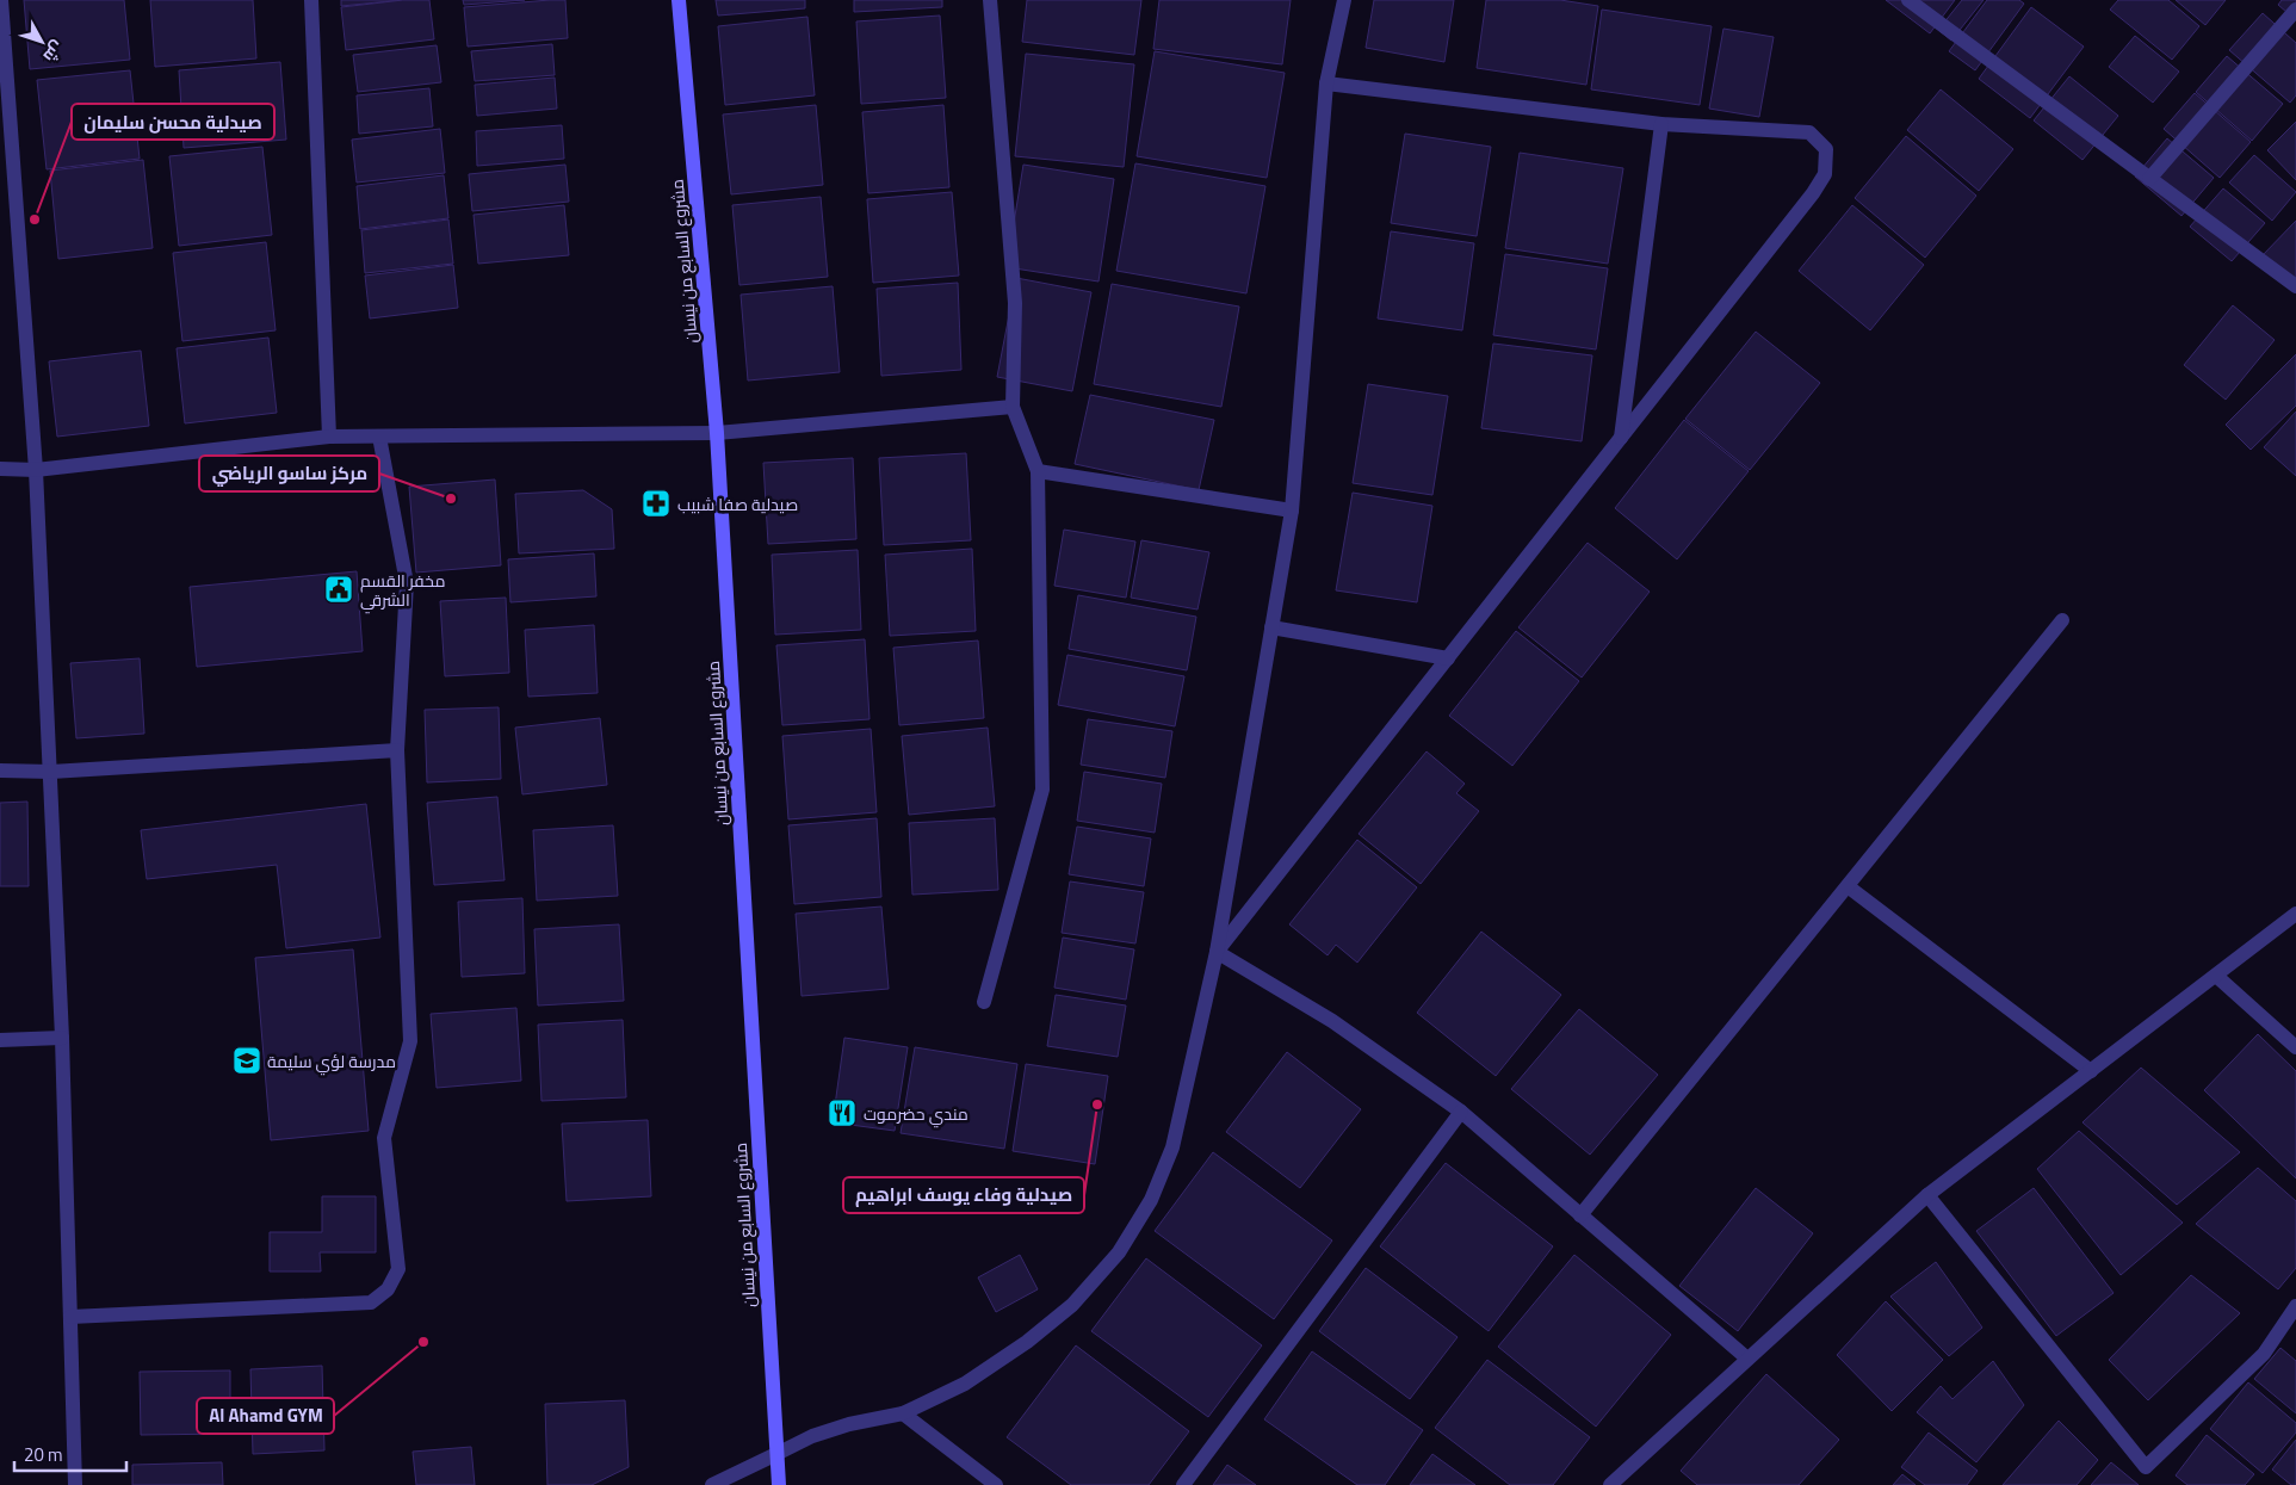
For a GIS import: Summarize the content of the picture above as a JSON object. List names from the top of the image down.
{
  "streets": {
    "main road": ["مشروع السابع من نيسان"]
  },
  "places": {
    "other": [
      "صيدلية محسن سليمان",
      "مركز ساسو الرياضي",
      "صيدلية وفاء يوسف ابراهيم",
      "Al Ahamd GYM"
    ],
    "pharmacy": ["صيدلية صفا شبيب"],
    "public building": ["مخفر القسم الشرقي"],
    "school or university": ["مدرسة لؤي سليمة"],
    "restaurant": ["مندي حضرموت"]
  },
  "scale_bar": "20 m",
  "north": "bottom right"
}
